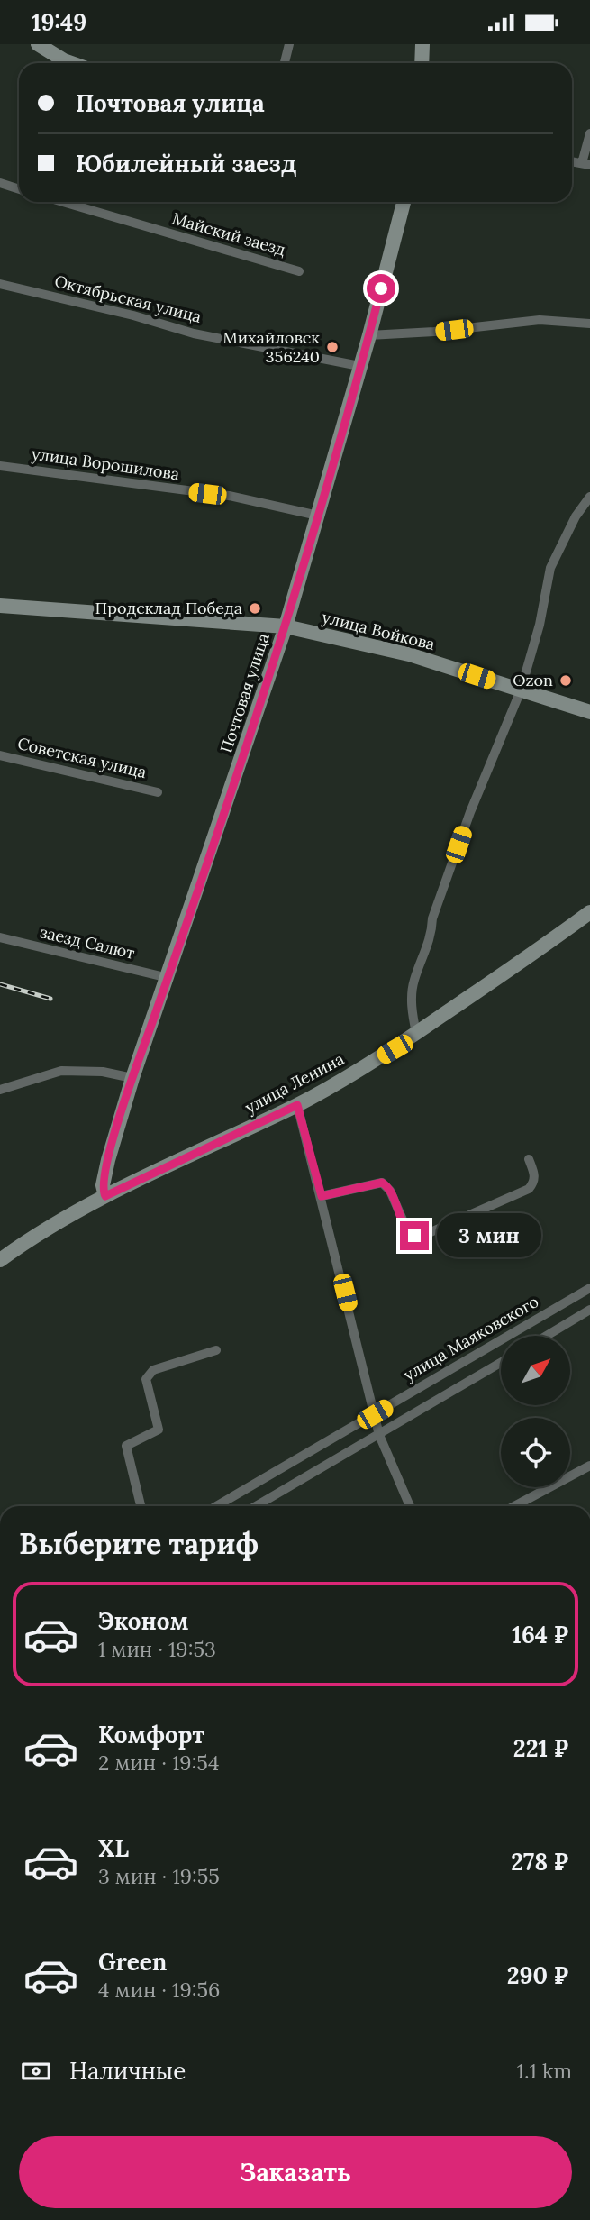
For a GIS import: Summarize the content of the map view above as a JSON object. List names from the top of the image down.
{
  "streets": {
    "main road": ["улица Войкова", "Почтовая улица", "улица Ленина"],
    "street": [
      "Майский заезд",
      "Октябрьская улица",
      "улица Ворошилова",
      "Советская улица",
      "заезд Салют",
      "улица Маяковского"
    ]
  },
  "crossings": [
    ["Октябрьская улица", "Почтовая улица"],
    ["улица Ворошилова", "Почтовая улица"],
    ["улица Войкова", "Почтовая улица"],
    ["Почтовая улица", "заезд Салют"],
    ["Почтовая улица", "улица Ленина"]
  ],
  "places": ["Михайловск 356240", "Продсклад Победа", "Ozon"],
  "north": "top right",
  "page": {
    "status": "19:49",
    "banner": ["Почтовая улица", "Юбилейный заезд"],
    "bubble": "3 мин",
    "heading": "Выберите тариф",
    "list": [
      {
        "name": "Эконом",
        "note": "1 мин · 19:53",
        "value": "164 ₽"
      },
      {
        "name": "Комфорт",
        "note": "2 мин · 19:54",
        "value": "221 ₽"
      },
      {
        "name": "XL",
        "note": "3 мин · 19:55",
        "value": "278 ₽"
      },
      {
        "name": "Green",
        "note": "4 мин · 19:56",
        "value": "290 ₽"
      }
    ],
    "pay": ["Наличные", "1.1 km"],
    "buttons": "Заказать"
  }
}
